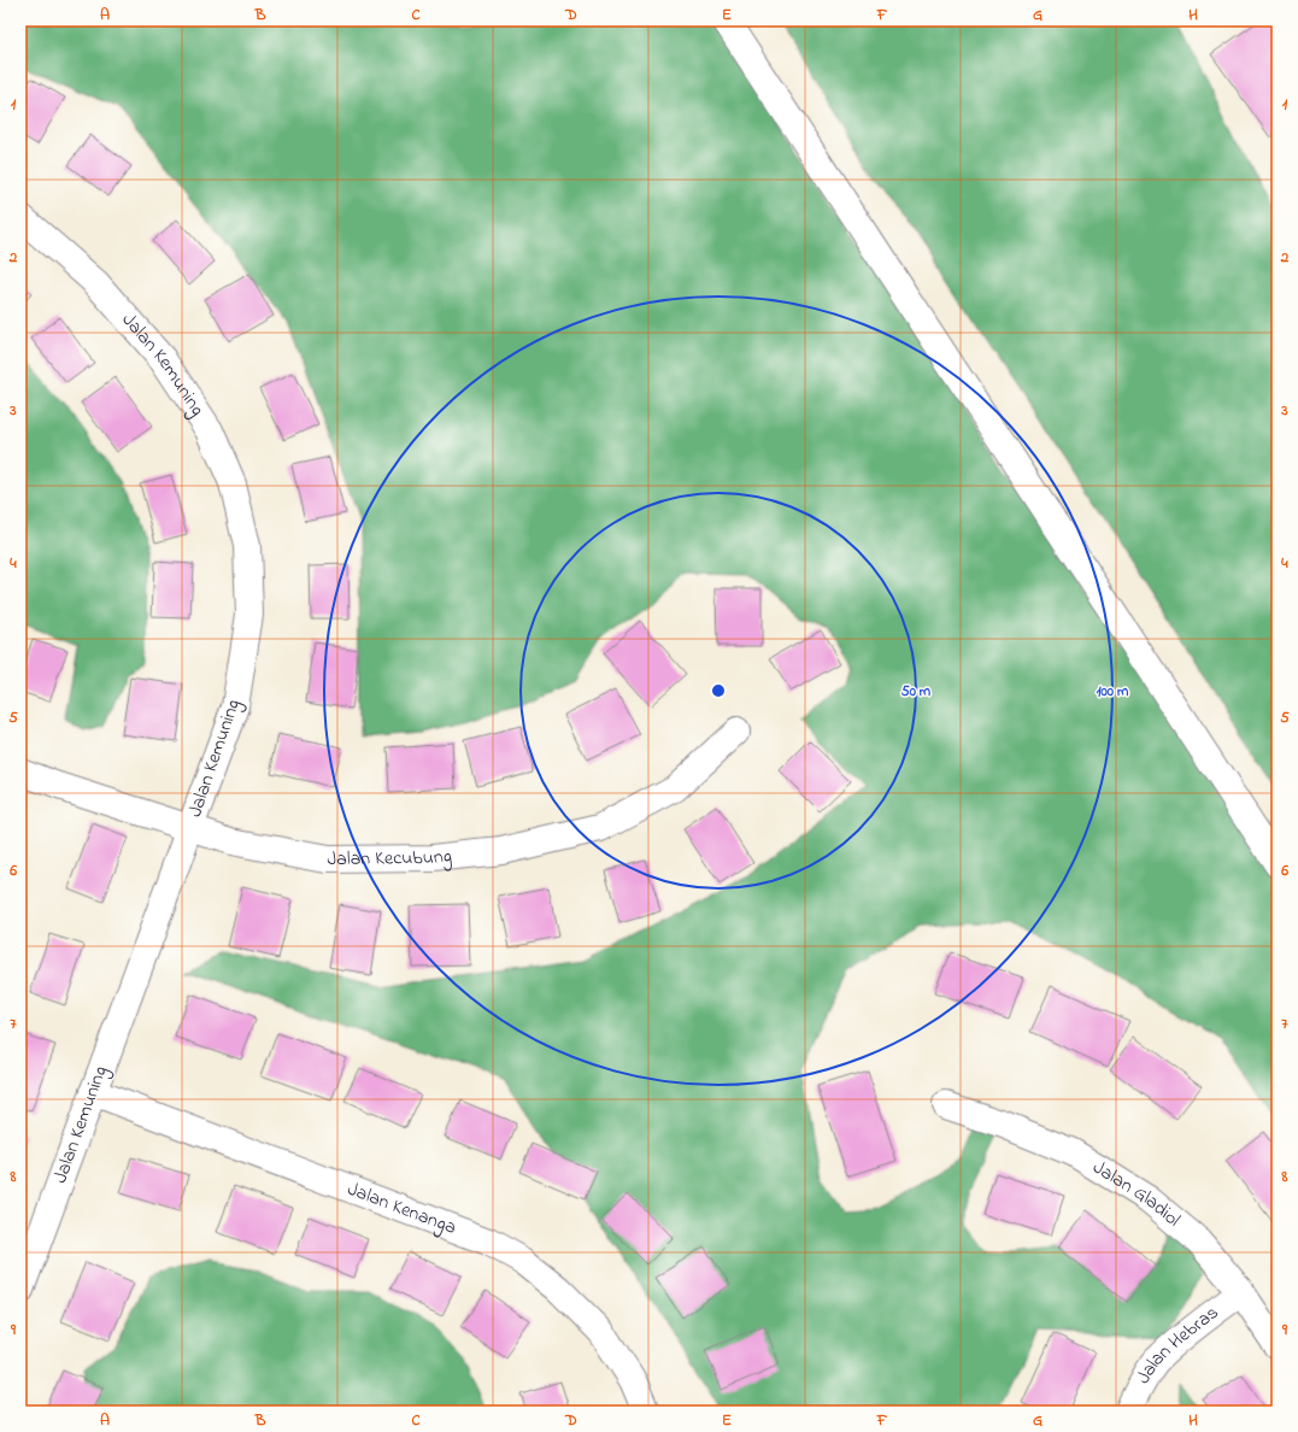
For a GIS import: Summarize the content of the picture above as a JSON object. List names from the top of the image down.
{
  "streets": {
    "street": [
      "Jalan Kemuning",
      "Jalan Kecubung",
      "Jalan Gladiol",
      "Jalan Kenanga",
      "Jalan Hebras"
    ]
  },
  "crossings": [
    ["Jalan Kemuning", "Jalan Kecubung"],
    ["Jalan Kemuning", "Jalan Kenanga"],
    ["Jalan Gladiol", "Jalan Hebras"]
  ],
  "grid": {
    "columns": [
      "A",
      "B",
      "C",
      "D",
      "E",
      "F",
      "G",
      "H"
    ],
    "rows": [
      "1",
      "2",
      "3",
      "4",
      "5",
      "6",
      "7",
      "8",
      "9"
    ]
  },
  "rings": ["50 m", "100 m"]
}
